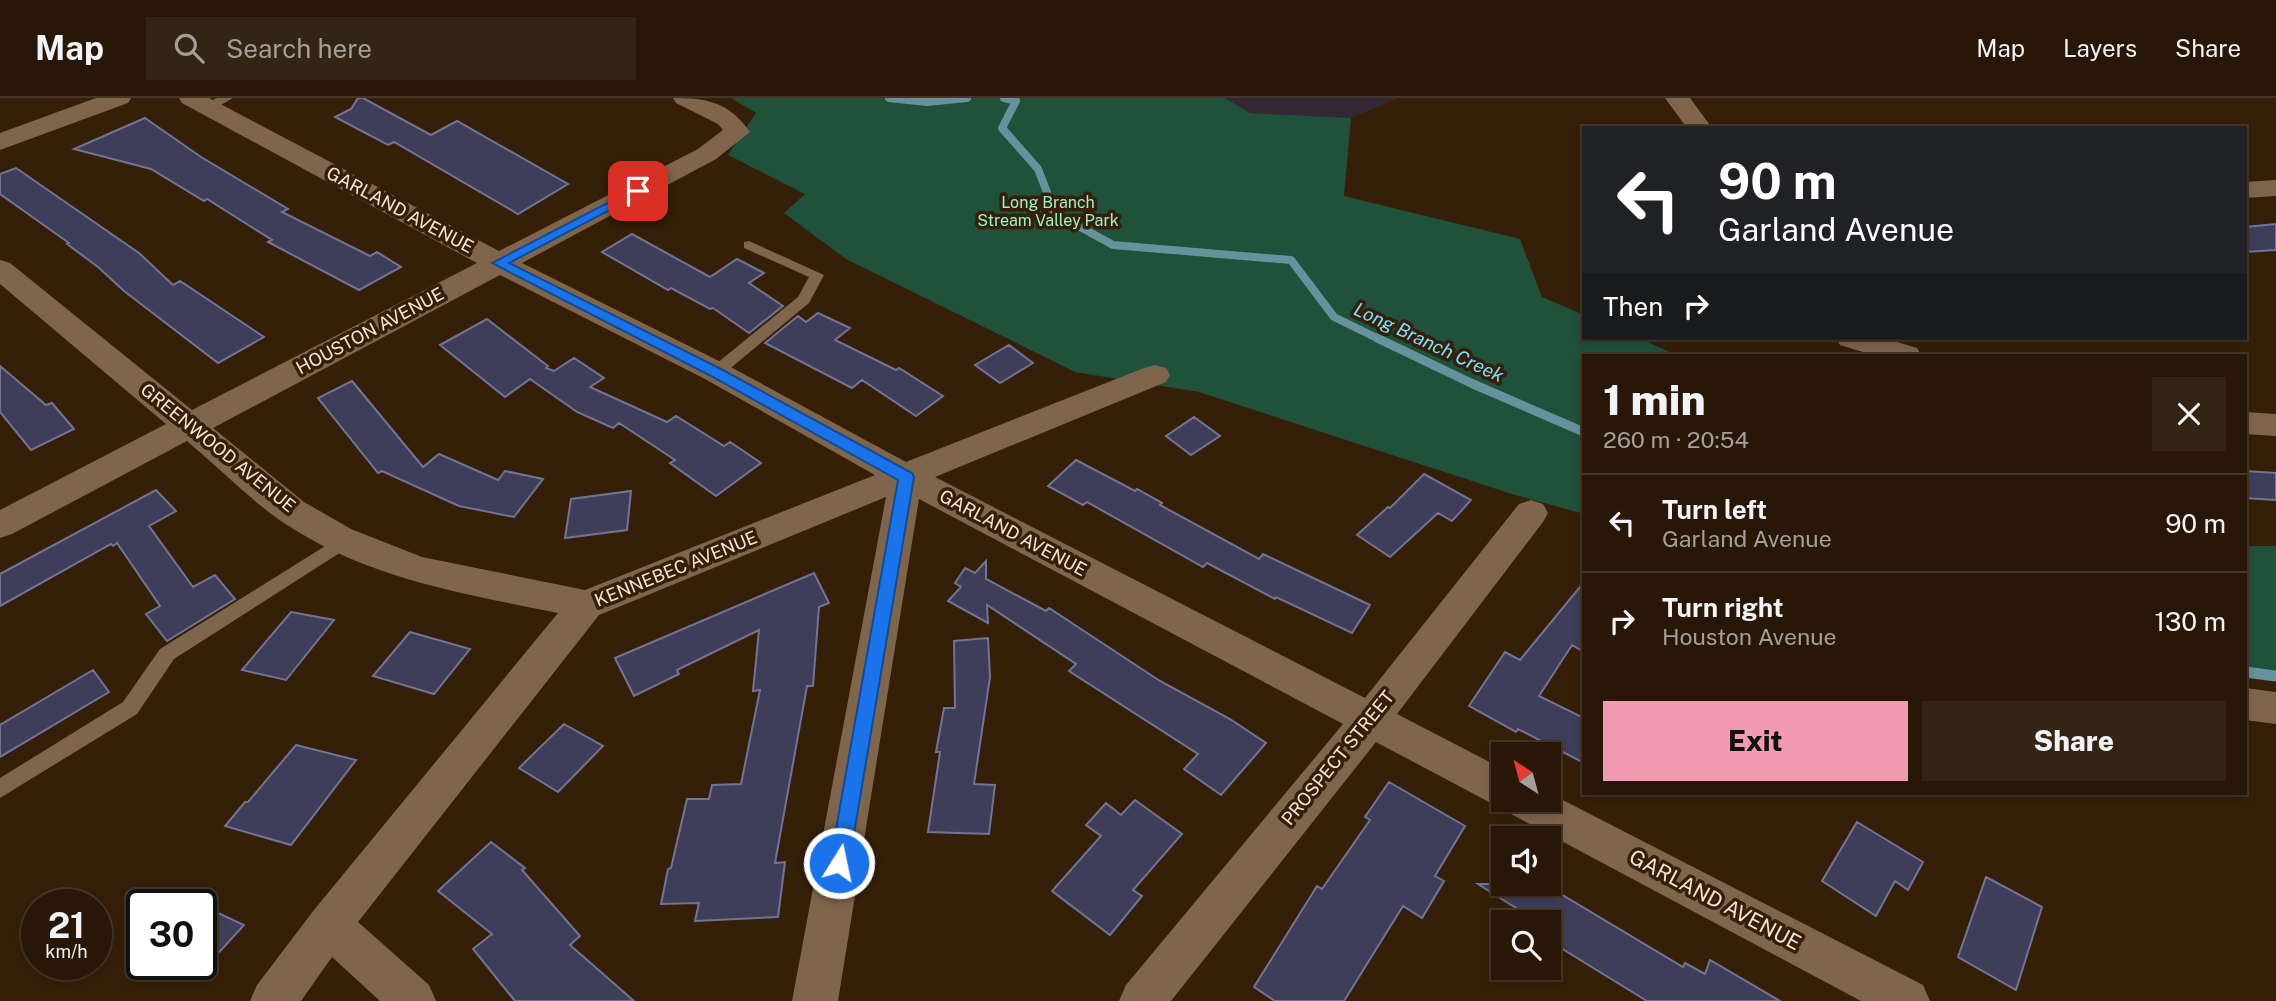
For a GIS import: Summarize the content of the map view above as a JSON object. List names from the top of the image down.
{
  "streets": {
    "street": [
      "GARLAND AVENUE",
      "HOUSTON AVENUE",
      "GREENWOOD AVENUE",
      "KENNEBEC AVENUE",
      "PROSPECT STREET"
    ]
  },
  "crossings": [
    ["GARLAND AVENUE", "HOUSTON AVENUE"],
    ["GARLAND AVENUE", "KENNEBEC AVENUE"],
    ["GARLAND AVENUE", "PROSPECT STREET"],
    ["HOUSTON AVENUE", "GREENWOOD AVENUE"],
    ["GREENWOOD AVENUE", "KENNEBEC AVENUE"]
  ],
  "water": ["Long Branch Creek"],
  "parks": ["Long Branch Stream Valley Park"],
  "north": "top left",
  "page": {
    "header": "Map",
    "search": "Search here",
    "nav": ["Map", "Layers", "Share"],
    "turn": ["90 m", "Garland Avenue"],
    "then": "Then",
    "heading": ["1 min", "260 m · 20:54"],
    "list": [
      {
        "name": "Turn left",
        "note": "Garland Avenue",
        "value": "90 m"
      },
      {
        "name": "Turn right",
        "note": "Houston Avenue",
        "value": "130 m"
      }
    ],
    "buttons": ["Exit", "Share"],
    "speed": "21 km/h",
    "limit": "30"
  }
}
